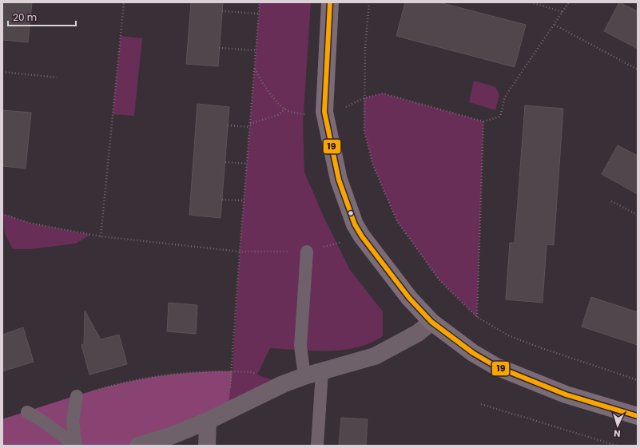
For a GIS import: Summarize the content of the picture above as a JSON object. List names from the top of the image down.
{
  "lines": ["transit line 19"],
  "scale_bar": "20 m",
  "north": "bottom"
}
